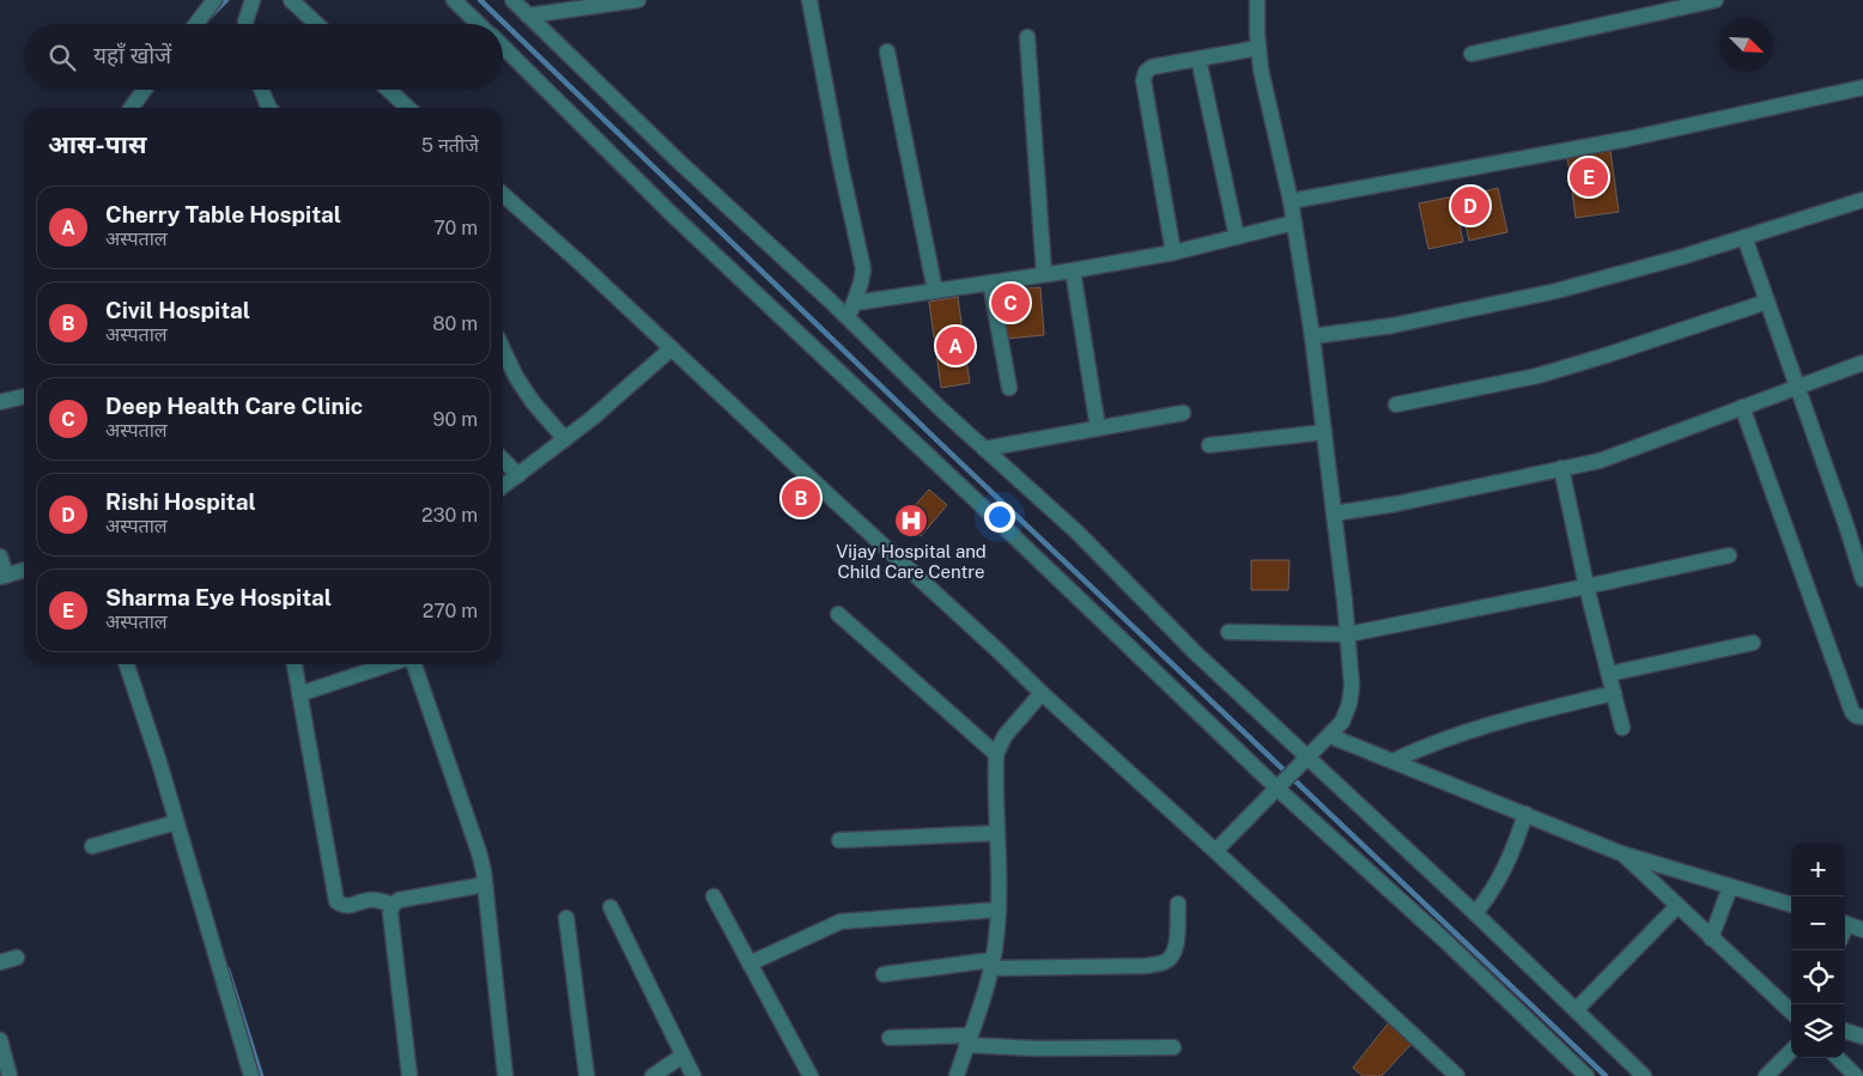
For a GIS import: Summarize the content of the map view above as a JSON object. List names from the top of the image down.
{
  "places": {
    "hospital": ["Vijay Hospital and Child Care Centre"]
  },
  "north": "bottom right",
  "page": {
    "search": "यहाँ खोजें",
    "heading": ["आस-पास", "5 नतीजे"],
    "pins": [
      "E",
      "D",
      "C",
      "A",
      "B"
    ],
    "list": [
      {
        "mark": "A",
        "name": "Cherry Table Hospital",
        "note": "अस्पताल",
        "value": "70 m"
      },
      {
        "mark": "B",
        "name": "Civil Hospital",
        "note": "अस्पताल",
        "value": "80 m"
      },
      {
        "mark": "C",
        "name": "Deep Health Care Clinic",
        "note": "अस्पताल",
        "value": "90 m"
      },
      {
        "mark": "D",
        "name": "Rishi Hospital",
        "note": "अस्पताल",
        "value": "230 m"
      },
      {
        "mark": "E",
        "name": "Sharma Eye Hospital",
        "note": "अस्पताल",
        "value": "270 m"
      }
    ],
    "map_buttons": ["+", "−"]
  }
}
